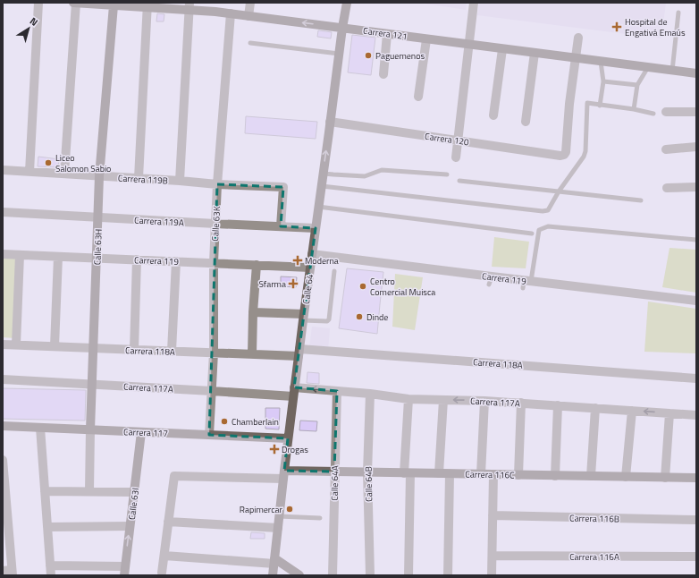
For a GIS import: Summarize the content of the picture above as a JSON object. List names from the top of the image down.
{
  "streets": {
    "street": [
      "Carrera 121",
      "Carrera 120",
      "Carrera 119B",
      "Carrera 119A",
      "Calle 63K",
      "Calle 63H",
      "Carrera 119",
      "Calle 64",
      "Carrera 118A",
      "Carrera 117A",
      "Carrera 117",
      "Carrera 116C",
      "Calle 64A",
      "Calle 64B",
      "Calle 63I",
      "Carrera 116B",
      "Carrera 116A"
    ]
  },
  "crossings": [
    ["Carrera 121", "Carrera 120"],
    ["Carrera 121", "Calle 63K"],
    ["Carrera 121", "Calle 63H"],
    ["Carrera 121", "Calle 64"],
    ["Carrera 120", "Calle 64"],
    ["Carrera 119B", "Carrera 119A"],
    ["Carrera 119B", "Calle 63K"],
    ["Carrera 119B", "Calle 63H"],
    ["Carrera 119A", "Calle 63K"],
    ["Carrera 119A", "Calle 63H"],
    ["Carrera 119A", "Calle 64"],
    ["Calle 63K", "Carrera 119"],
    ["Calle 63K", "Carrera 118A"],
    ["Calle 63K", "Carrera 117A"],
    ["Calle 63K", "Carrera 117"],
    ["Calle 63H", "Carrera 119"],
    ["Calle 63H", "Carrera 118A"],
    ["Calle 63H", "Carrera 117A"],
    ["Calle 63H", "Carrera 117"],
    ["Carrera 119", "Calle 64"],
    ["Calle 64", "Carrera 118A"],
    ["Calle 64", "Carrera 117A"],
    ["Calle 64", "Carrera 117"],
    ["Calle 64", "Carrera 116C"],
    ["Carrera 117A", "Calle 64A"],
    ["Carrera 117A", "Calle 64B"],
    ["Carrera 117", "Calle 63I"],
    ["Carrera 116C", "Calle 64A"],
    ["Carrera 116C", "Calle 64B"]
  ],
  "places": {
    "health": [
      "Hospital de Engativá Emaús",
      "Moderna",
      "Sfarma",
      "Drogas"
    ],
    "other": [
      "Paguemenos",
      "Liceo Salomon Sabio",
      "Centro Comercial Muisca",
      "Dinde",
      "Chamberlain",
      "Rapimercar"
    ]
  },
  "north": "top right"
}
